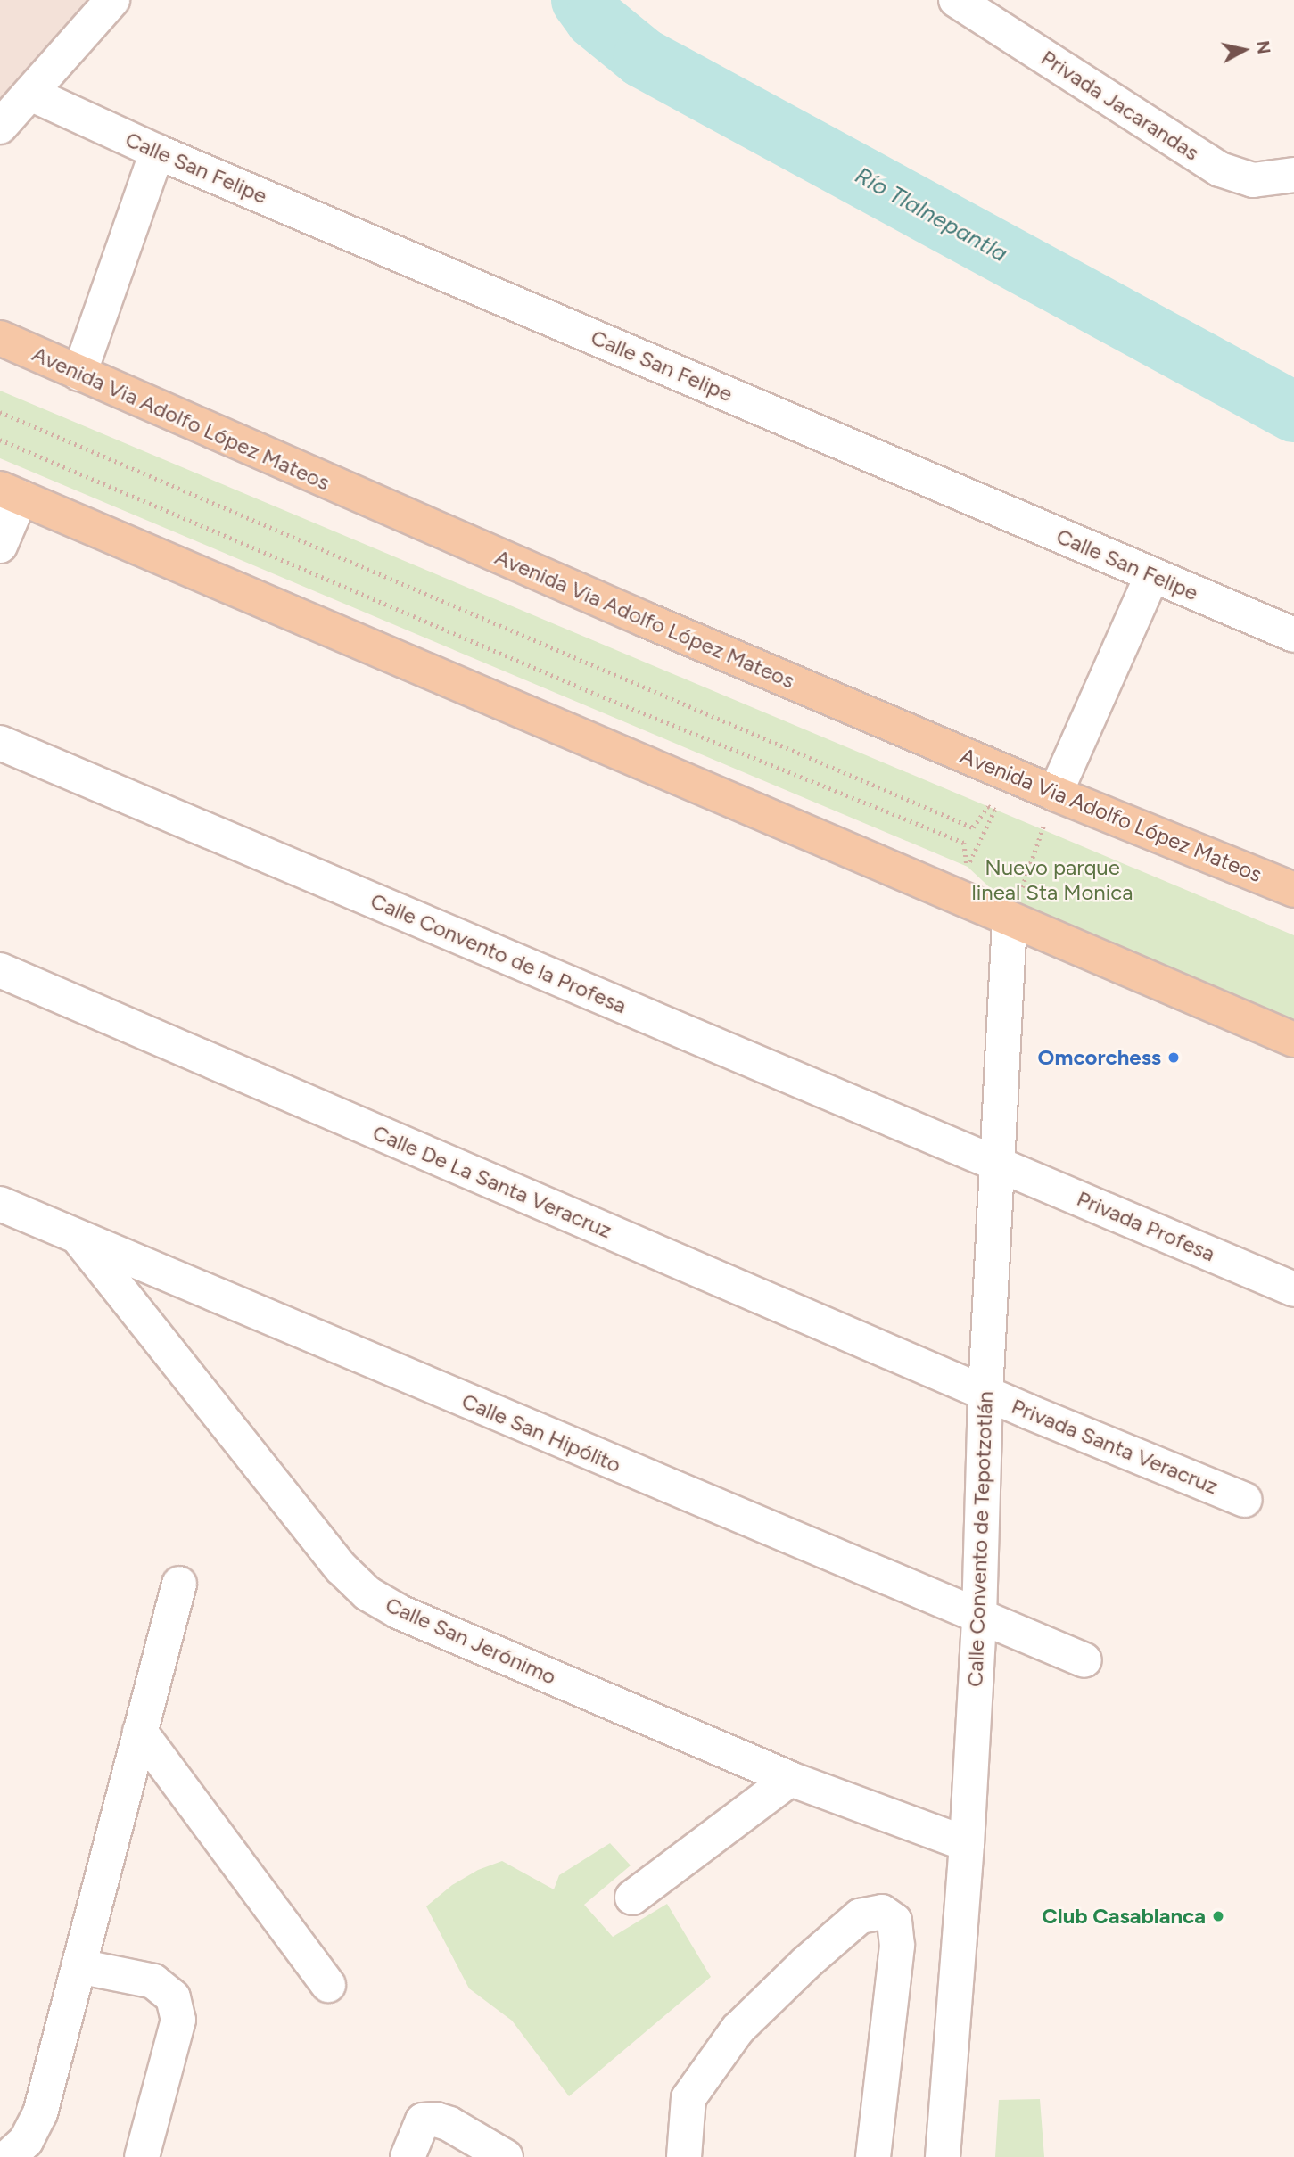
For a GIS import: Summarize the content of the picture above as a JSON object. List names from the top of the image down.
{
  "streets": {
    "main road": ["Avenida Via Adolfo López Mateos"],
    "street": [
      "Privada Jacarandas",
      "Calle San Felipe",
      "Calle Convento de la Profesa",
      "Calle De La Santa Veracruz",
      "Privada Profesa",
      "Calle San Hipólito",
      "Privada Santa Veracruz",
      "Calle Convento de Tepotzotlán",
      "Calle San Jerónimo"
    ]
  },
  "crossings": [
    ["Calle Convento de la Profesa", "Privada Profesa"],
    ["Calle Convento de la Profesa", "Calle Convento de Tepotzotlán"],
    ["Calle De La Santa Veracruz", "Privada Santa Veracruz"],
    ["Calle De La Santa Veracruz", "Calle Convento de Tepotzotlán"],
    ["Privada Profesa", "Calle Convento de Tepotzotlán"],
    ["Calle San Hipólito", "Calle Convento de Tepotzotlán"],
    ["Calle San Hipólito", "Calle San Jerónimo"],
    ["Privada Santa Veracruz", "Calle Convento de Tepotzotlán"],
    ["Calle Convento de Tepotzotlán", "Calle San Jerónimo"]
  ],
  "water": ["Río Tlalnepantla"],
  "parks": ["Nuevo parque lineal Sta Monica"],
  "places": ["Omcorchess", "Club Casablanca"],
  "north": "right"
}
